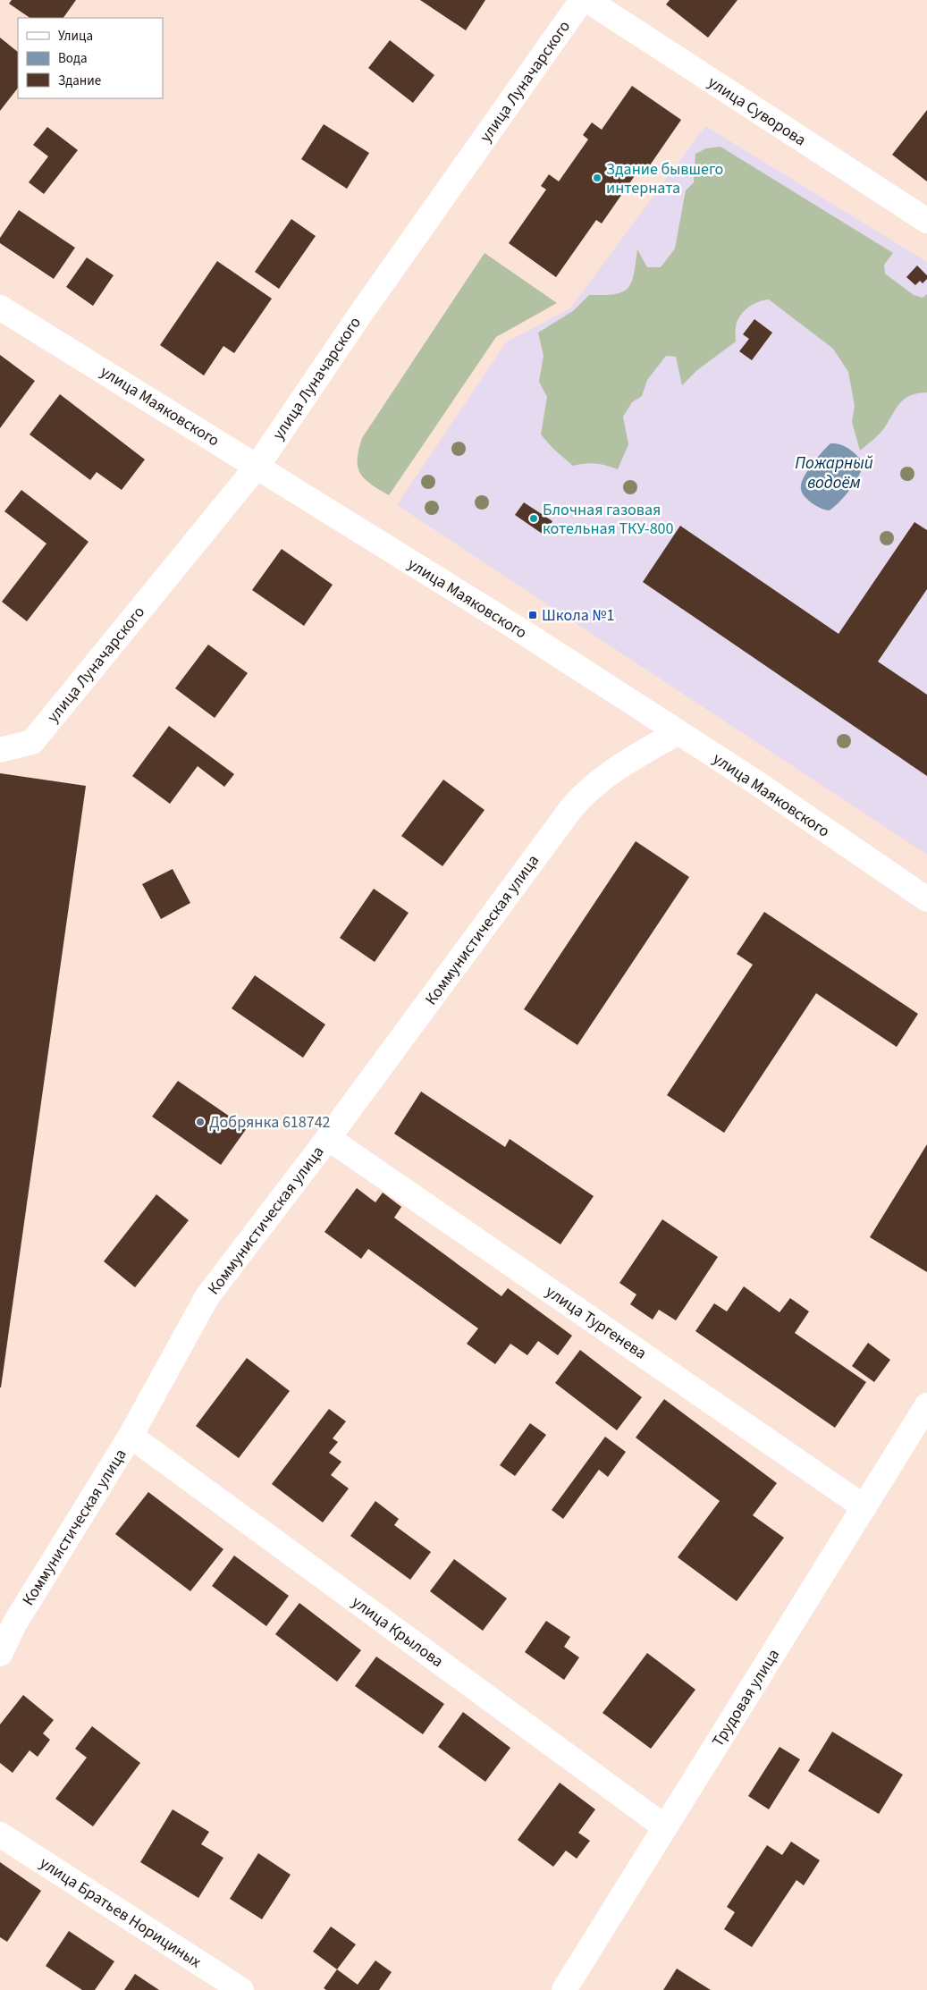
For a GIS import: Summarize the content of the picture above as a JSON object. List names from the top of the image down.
{
  "streets": {
    "street": [
      "улица Луначарского",
      "улица Суворова",
      "улица Маяковского",
      "Коммунистическая улица",
      "улица Тургенева",
      "улица Крылова",
      "Трудовая улица",
      "улица Братьев Норициных"
    ]
  },
  "crossings": [
    ["улица Луначарского", "улица Маяковского"],
    ["улица Маяковского", "Коммунистическая улица"],
    ["Коммунистическая улица", "улица Тургенева"],
    ["Коммунистическая улица", "улица Крылова"],
    ["улица Тургенева", "Трудовая улица"],
    ["улица Крылова", "Трудовая улица"]
  ],
  "water": ["Пожарный водоём"],
  "places": {
    "other": ["Здание бывшего интерната", "Блочная газовая котельная ТКУ-800", "Добрянка 618742"],
    "transit": ["Школа №1"]
  },
  "legend": ["Улица", "Вода", "Здание"]
}
